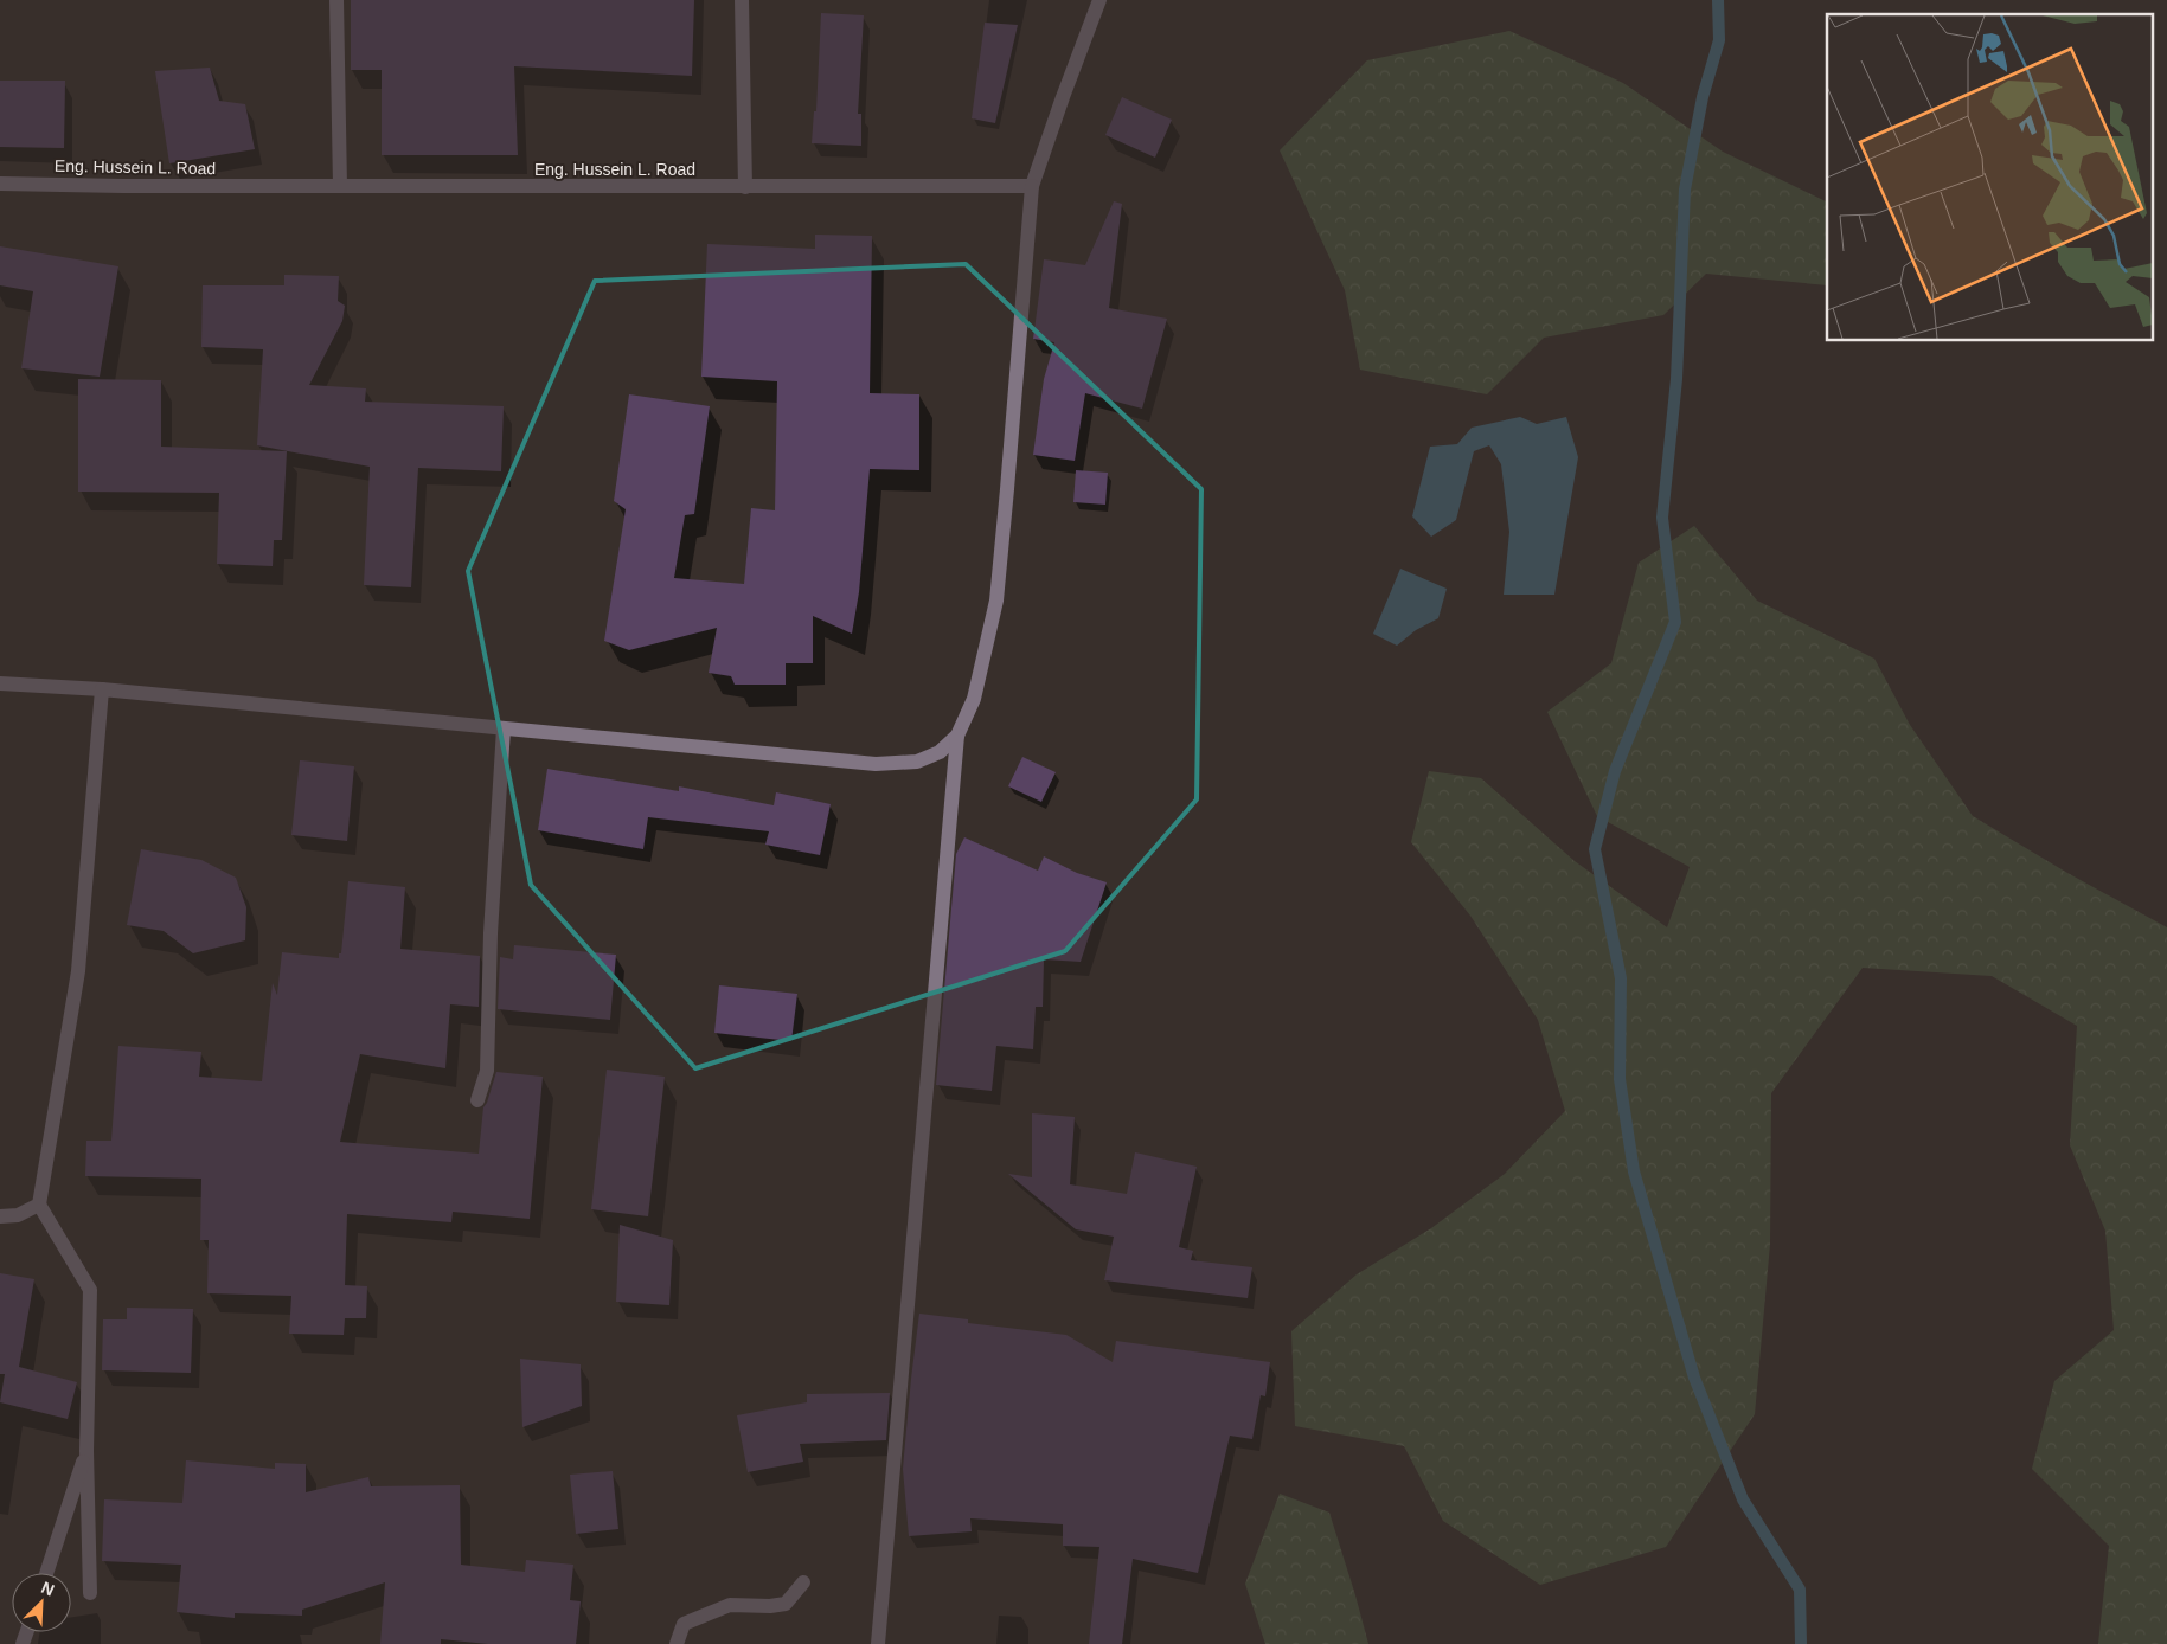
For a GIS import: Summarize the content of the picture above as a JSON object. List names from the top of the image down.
{
  "streets": {
    "street": ["Eng. Hussein L. Road"]
  },
  "north": "top right"
}
